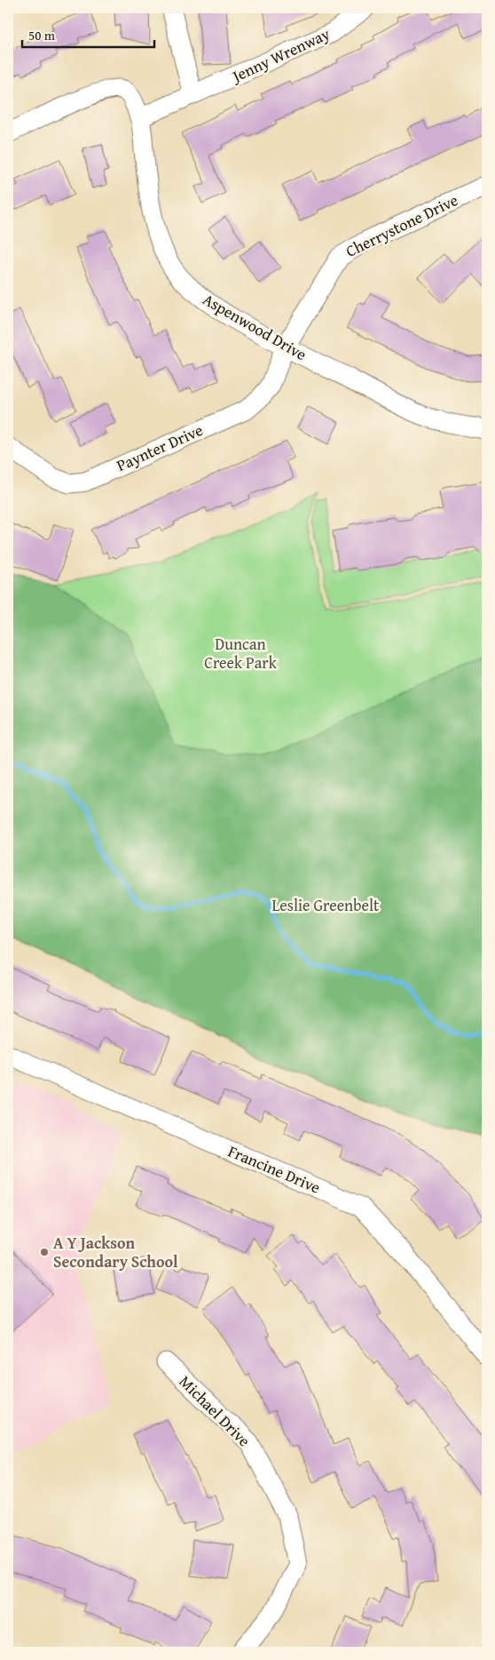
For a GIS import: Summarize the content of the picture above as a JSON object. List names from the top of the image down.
{
  "streets": {
    "street": [
      "Jenny Wrenway",
      "Cherrystone Drive",
      "Aspenwood Drive",
      "Paynter Drive",
      "Francine Drive",
      "Michael Drive"
    ]
  },
  "crossings": [
    ["Jenny Wrenway", "Aspenwood Drive"],
    ["Cherrystone Drive", "Aspenwood Drive"],
    ["Cherrystone Drive", "Paynter Drive"],
    ["Aspenwood Drive", "Paynter Drive"]
  ],
  "parks": ["Duncan Creek Park", "Leslie Greenbelt"],
  "places": ["A Y Jackson Secondary School"],
  "scale_bar": "50 m"
}
